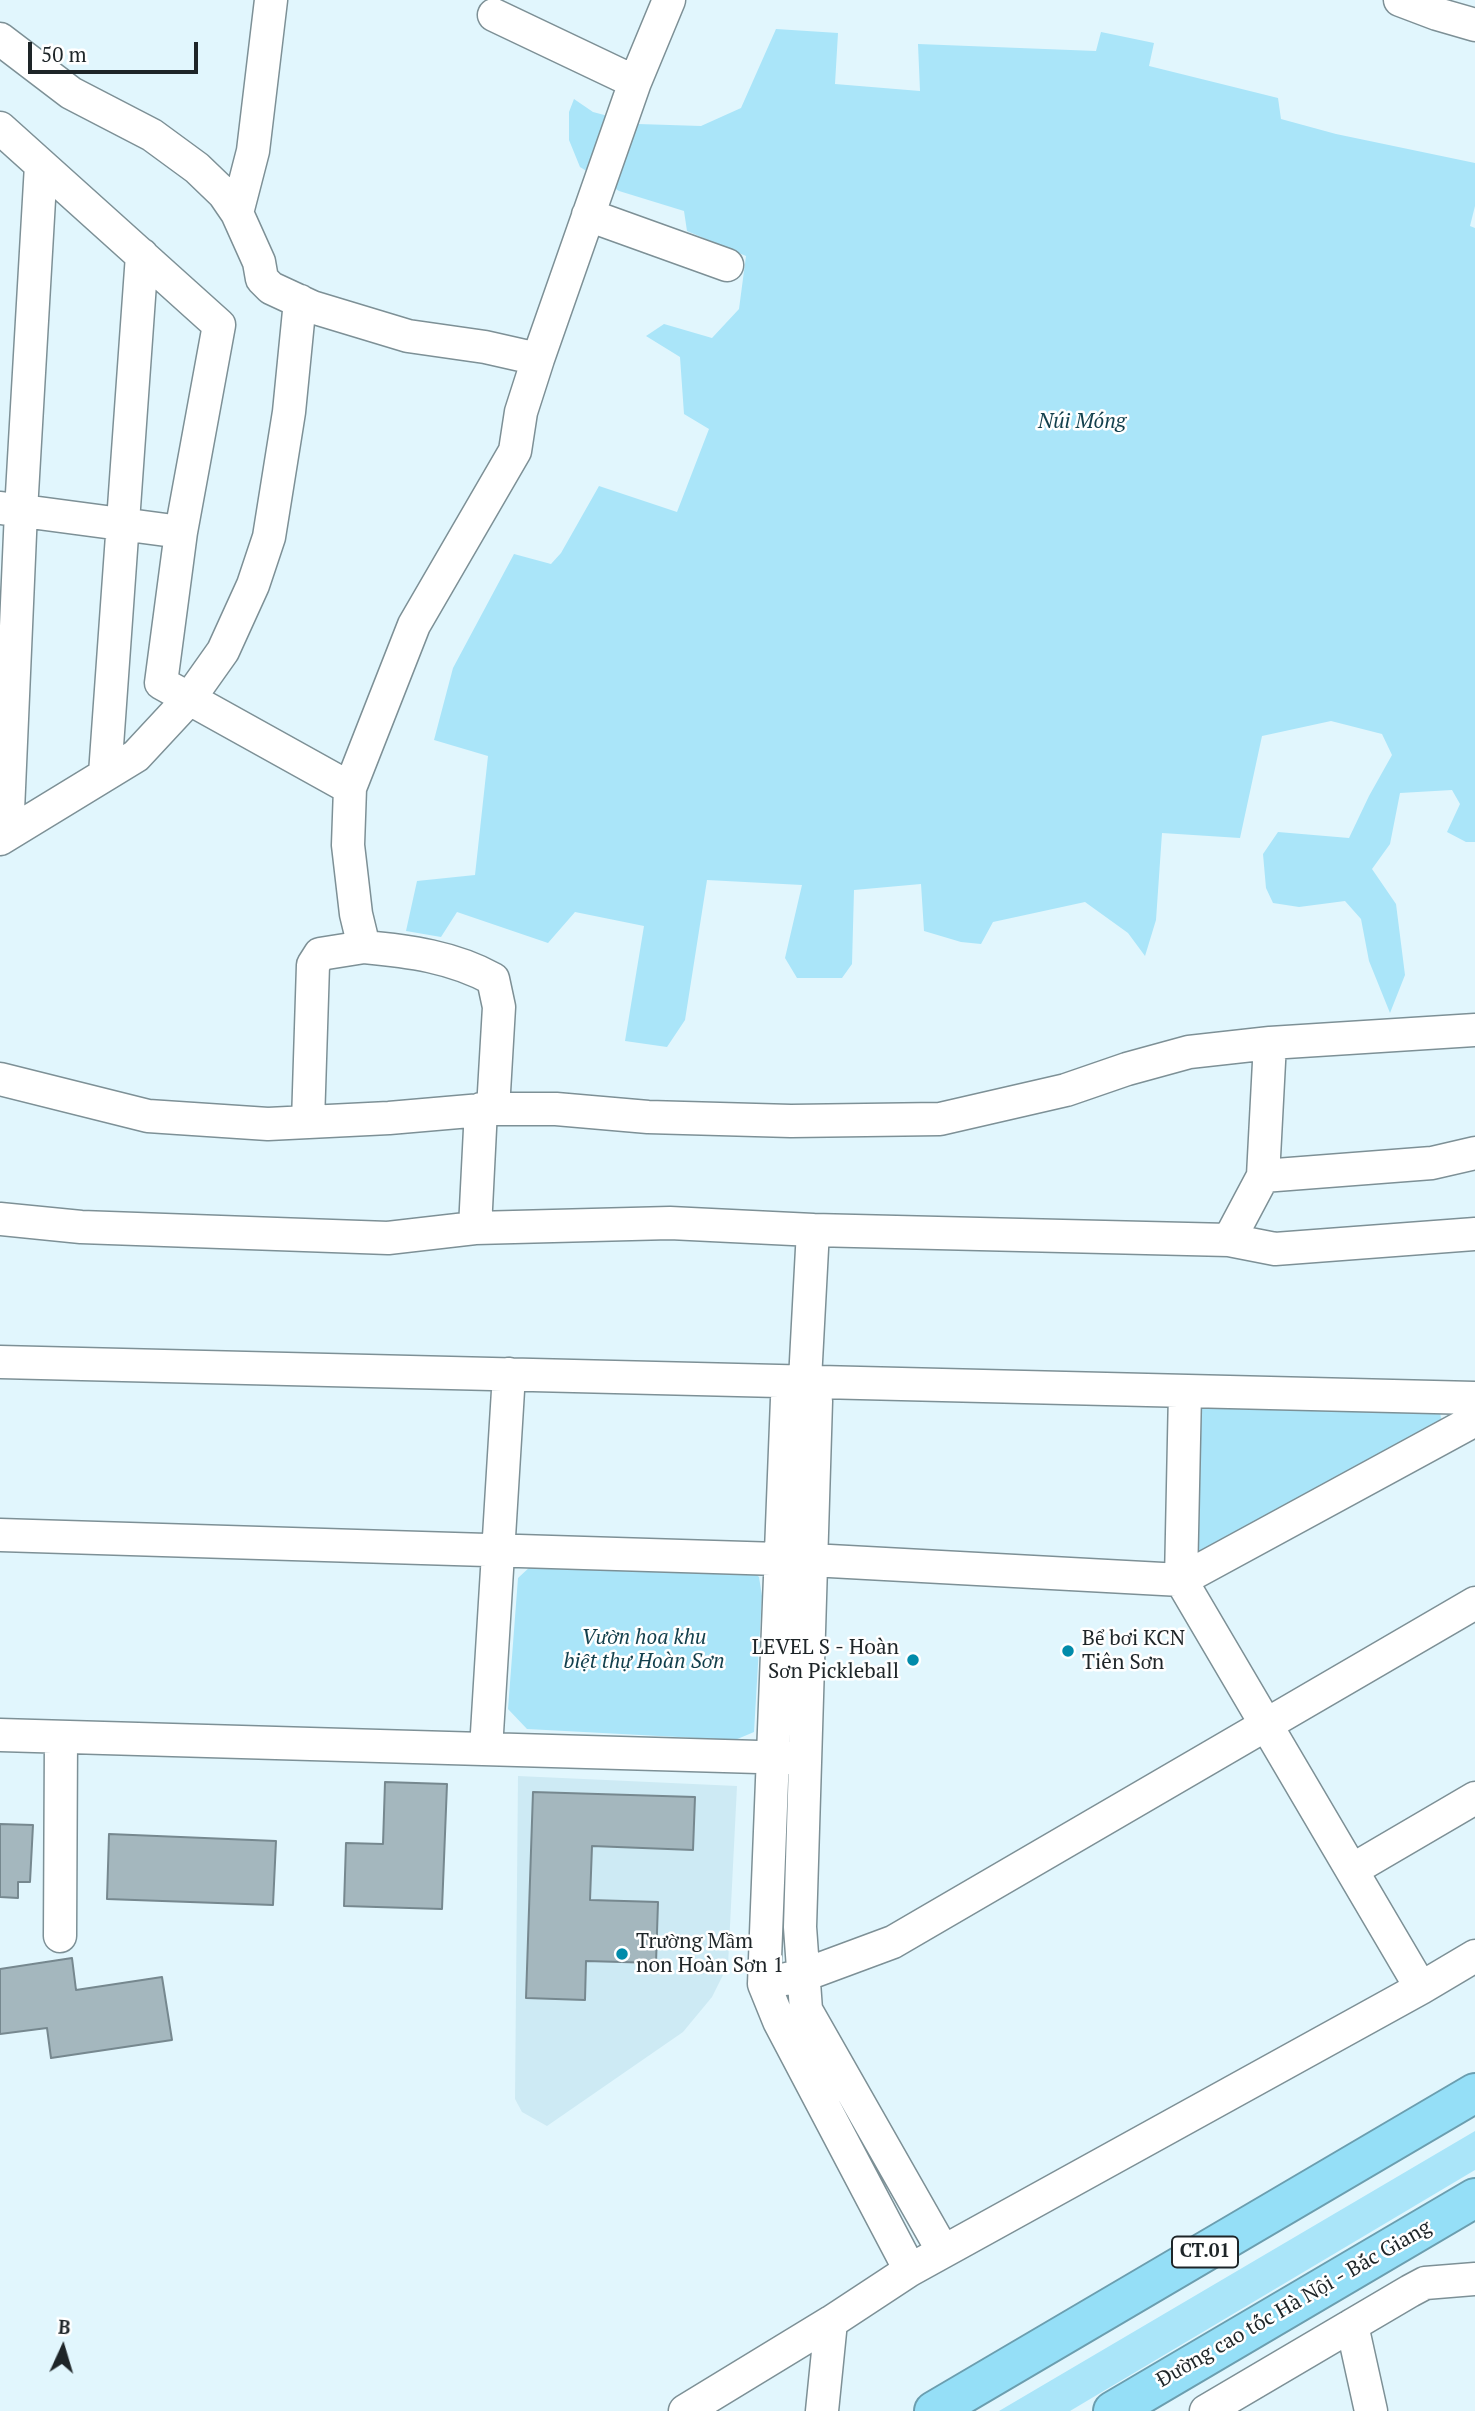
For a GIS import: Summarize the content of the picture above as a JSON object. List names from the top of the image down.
{
  "streets": {
    "highway": ["CT.01", "Đường cao tốc Hà Nội - Bắc Giang"]
  },
  "parks": ["Núi Móng", "Vườn hoa khu biệt thự Hoàn Sơn"],
  "places": ["Bể bơi KCN Tiên Sơn", "LEVEL S - Hoàn Sơn Pickleball", "Trường Mầm non Hoàn Sơn 1"],
  "scale_bar": "50 m",
  "north": "top"
}
